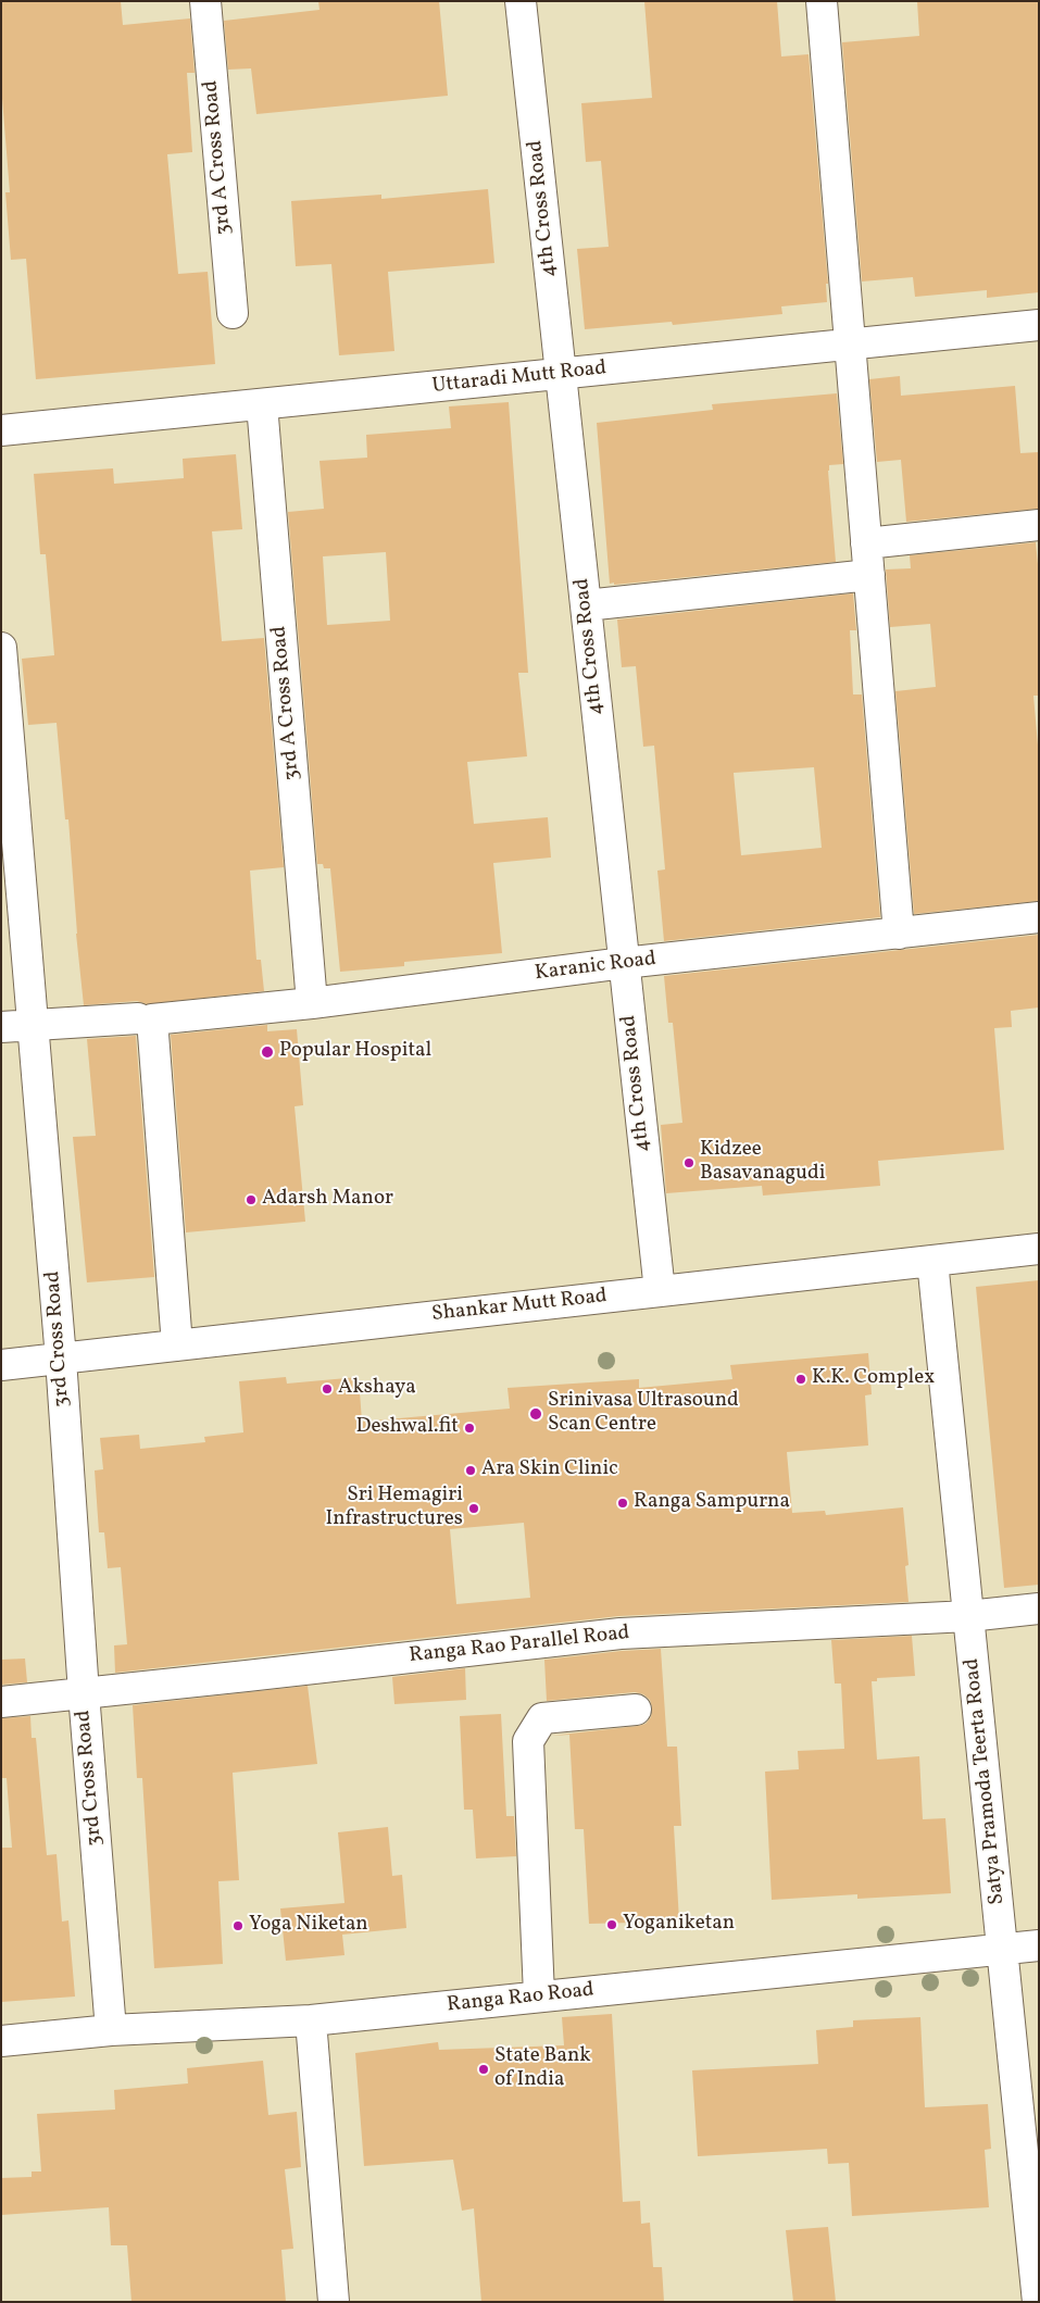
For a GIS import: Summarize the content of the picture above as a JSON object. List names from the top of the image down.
{
  "streets": {
    "street": [
      "3rd A Cross Road",
      "4th Cross Road",
      "Uttaradi Mutt Road",
      "Karanic Road",
      "Shankar Mutt Road",
      "3rd Cross Road",
      "Ranga Rao Parallel Road",
      "Satya Pramoda Teerta Road",
      "Ranga Rao Road"
    ]
  },
  "crossings": [
    ["3rd A Cross Road", "Uttaradi Mutt Road"],
    ["3rd A Cross Road", "Karanic Road"],
    ["4th Cross Road", "Uttaradi Mutt Road"],
    ["4th Cross Road", "Karanic Road"],
    ["4th Cross Road", "Shankar Mutt Road"],
    ["Karanic Road", "3rd Cross Road"],
    ["Shankar Mutt Road", "3rd Cross Road"],
    ["Shankar Mutt Road", "Satya Pramoda Teerta Road"],
    ["3rd Cross Road", "Ranga Rao Parallel Road"],
    ["3rd Cross Road", "Ranga Rao Road"],
    ["Ranga Rao Parallel Road", "Satya Pramoda Teerta Road"],
    ["Satya Pramoda Teerta Road", "Ranga Rao Road"]
  ],
  "places": [
    "Popular Hospital",
    "Kidzee Basavanagudi",
    "Adarsh Manor",
    "K.K. Complex",
    "Akshaya",
    "Srinivasa Ultrasound Scan Centre",
    "Deshwal.fit",
    "Ara Skin Clinic",
    "Ranga Sampurna",
    "Sri Hemagiri Infrastructures",
    "Yoganiketan",
    "Yoga Niketan",
    "State Bank of India"
  ]
}
